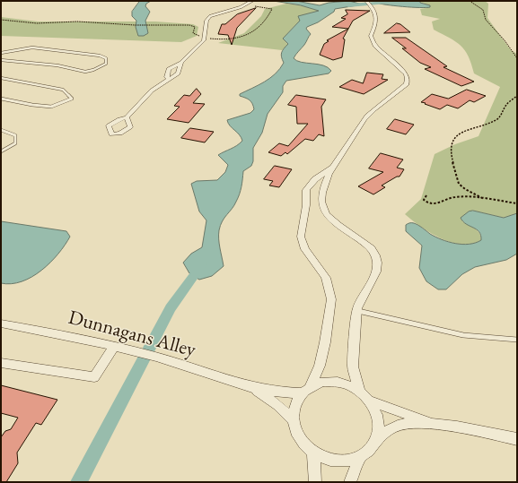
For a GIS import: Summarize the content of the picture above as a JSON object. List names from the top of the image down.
{
  "streets": {
    "street": ["Dunnagans Alley"]
  }
}
